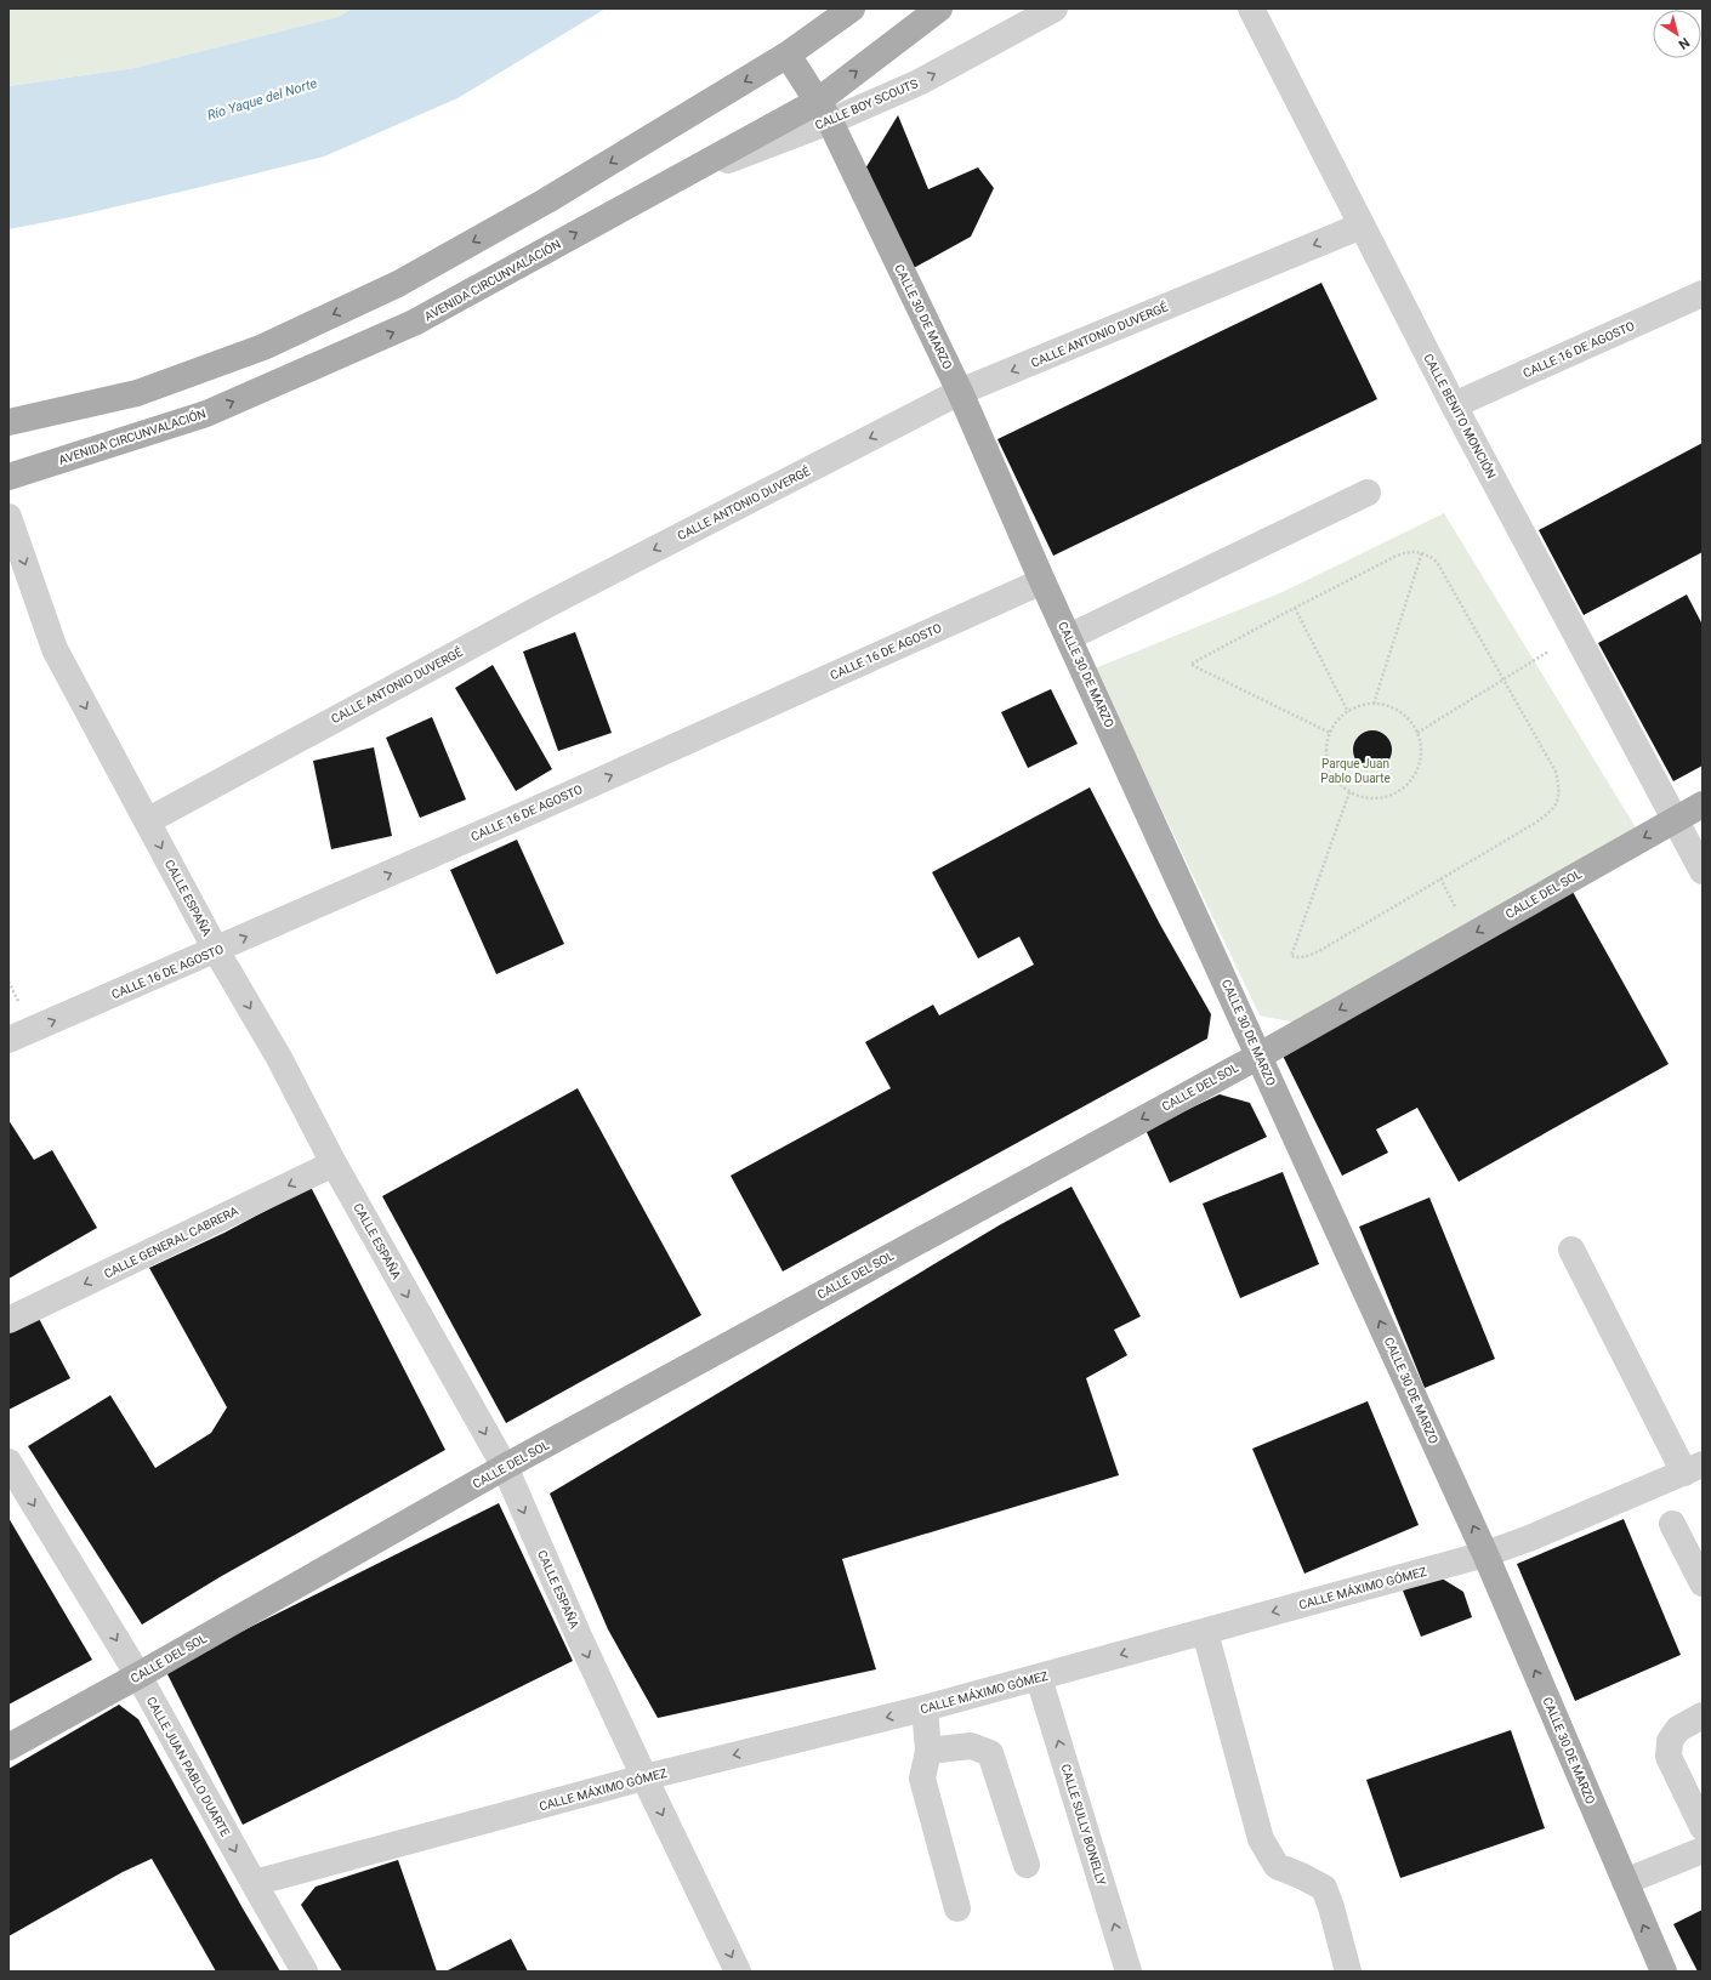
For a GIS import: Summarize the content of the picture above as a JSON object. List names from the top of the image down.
{
  "streets": {
    "main road": ["AVENIDA CIRCUNVALACIÓN", "CALLE 30 DE MARZO", "CALLE DEL SOL"],
    "street": [
      "CALLE BOY SCOUTS",
      "CALLE ANTONIO DUVERGÉ",
      "CALLE 16 DE AGOSTO",
      "CALLE BENITO MONCIÓN",
      "CALLE ESPAÑA",
      "CALLE GENERAL CABRERA",
      "CALLE MÁXIMO GÓMEZ",
      "CALLE JUAN PABLO DUARTE",
      "CALLE SULLY BONELLY"
    ]
  },
  "crossings": [
    ["CALLE BOY SCOUTS", "AVENIDA CIRCUNVALACIÓN"],
    ["CALLE BOY SCOUTS", "CALLE 30 DE MARZO"],
    ["CALLE 30 DE MARZO", "CALLE ANTONIO DUVERGÉ"],
    ["CALLE 30 DE MARZO", "CALLE 16 DE AGOSTO"],
    ["CALLE 30 DE MARZO", "CALLE DEL SOL"],
    ["CALLE 30 DE MARZO", "CALLE MÁXIMO GÓMEZ"],
    ["CALLE ANTONIO DUVERGÉ", "CALLE BENITO MONCIÓN"],
    ["CALLE ANTONIO DUVERGÉ", "CALLE ESPAÑA"],
    ["CALLE 16 DE AGOSTO", "CALLE BENITO MONCIÓN"],
    ["CALLE 16 DE AGOSTO", "CALLE ESPAÑA"],
    ["CALLE BENITO MONCIÓN", "CALLE DEL SOL"],
    ["CALLE DEL SOL", "CALLE ESPAÑA"],
    ["CALLE DEL SOL", "CALLE JUAN PABLO DUARTE"],
    ["CALLE ESPAÑA", "CALLE GENERAL CABRERA"],
    ["CALLE ESPAÑA", "CALLE MÁXIMO GÓMEZ"],
    ["CALLE MÁXIMO GÓMEZ", "CALLE JUAN PABLO DUARTE"],
    ["CALLE MÁXIMO GÓMEZ", "CALLE SULLY BONELLY"]
  ],
  "one_way": [
    "CALLE BOY SCOUTS",
    "CALLE 30 DE MARZO",
    "CALLE ANTONIO DUVERGÉ",
    "CALLE 16 DE AGOSTO",
    "CALLE DEL SOL",
    "CALLE ESPAÑA",
    "CALLE GENERAL CABRERA",
    "CALLE MÁXIMO GÓMEZ",
    "CALLE JUAN PABLO DUARTE"
  ],
  "water": ["Río Yaque del Norte"],
  "parks": ["Parque Juan Pablo Duarte"],
  "north": "bottom right"
}
